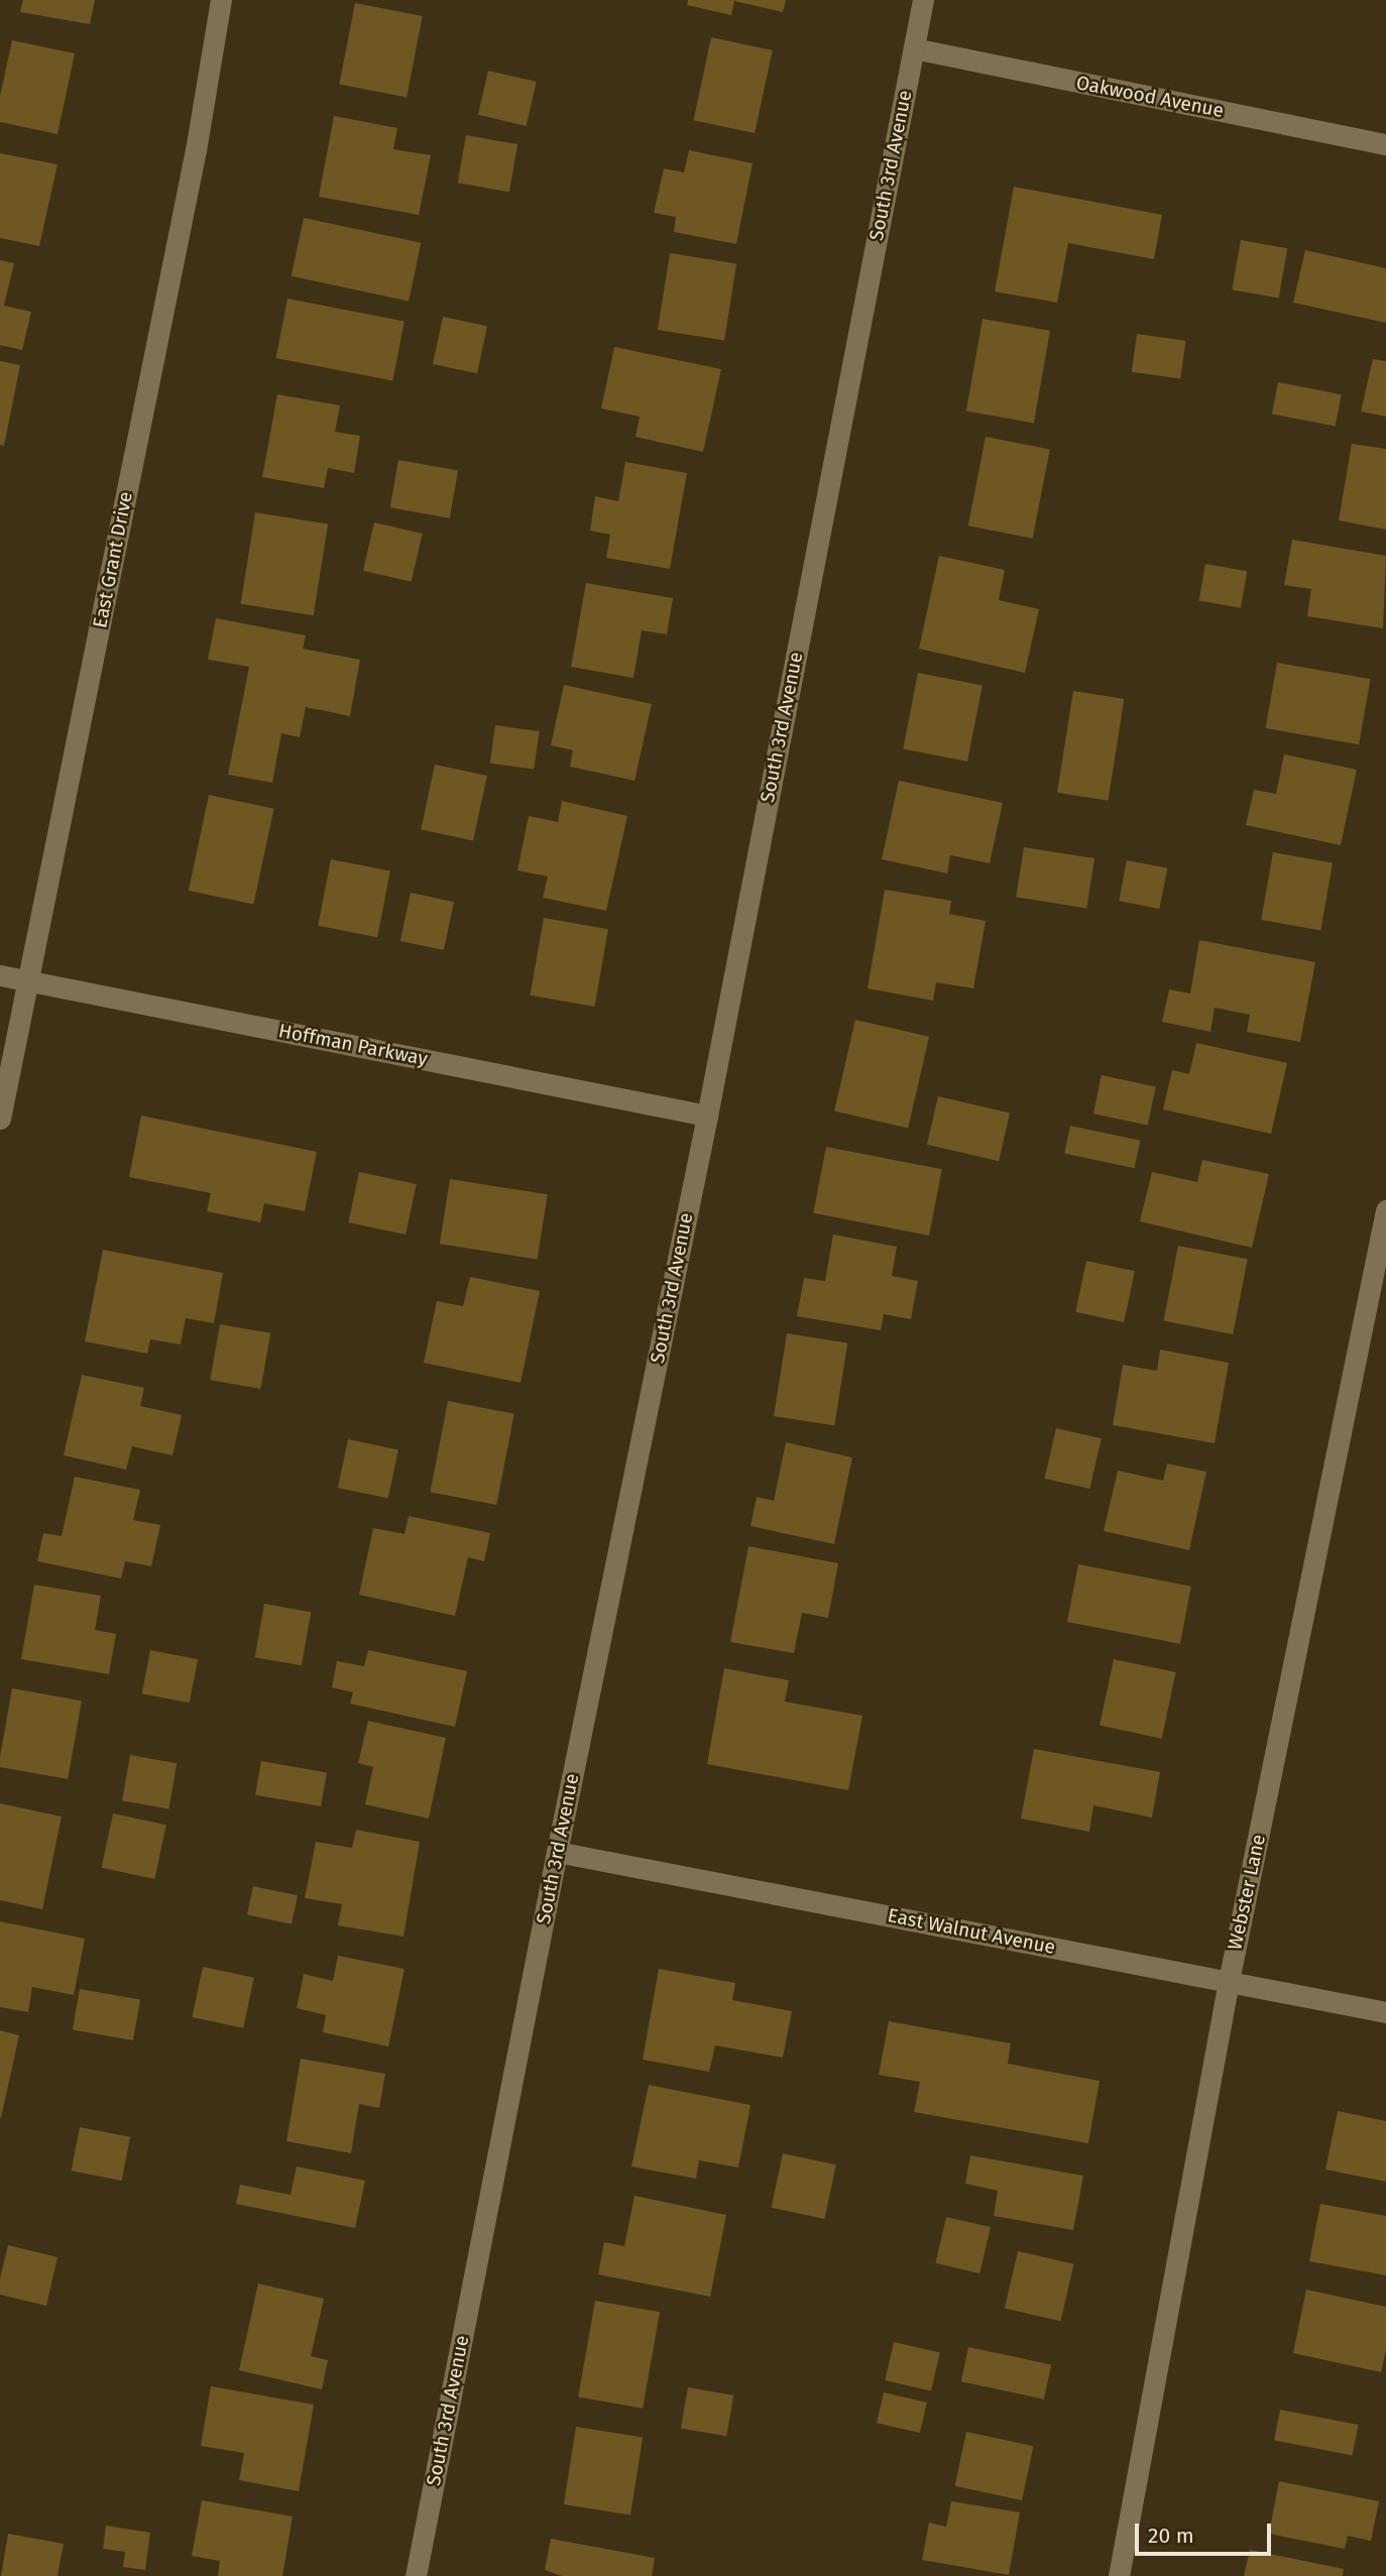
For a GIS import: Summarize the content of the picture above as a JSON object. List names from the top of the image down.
{
  "streets": {
    "street": [
      "Oakwood Avenue",
      "South 3rd Avenue",
      "East Grant Drive",
      "Hoffman Parkway",
      "Webster Lane",
      "East Walnut Avenue"
    ]
  },
  "crossings": [
    ["Oakwood Avenue", "South 3rd Avenue"],
    ["South 3rd Avenue", "Hoffman Parkway"],
    ["South 3rd Avenue", "East Walnut Avenue"],
    ["East Grant Drive", "Hoffman Parkway"],
    ["Webster Lane", "East Walnut Avenue"]
  ],
  "scale_bar": "20 m"
}
